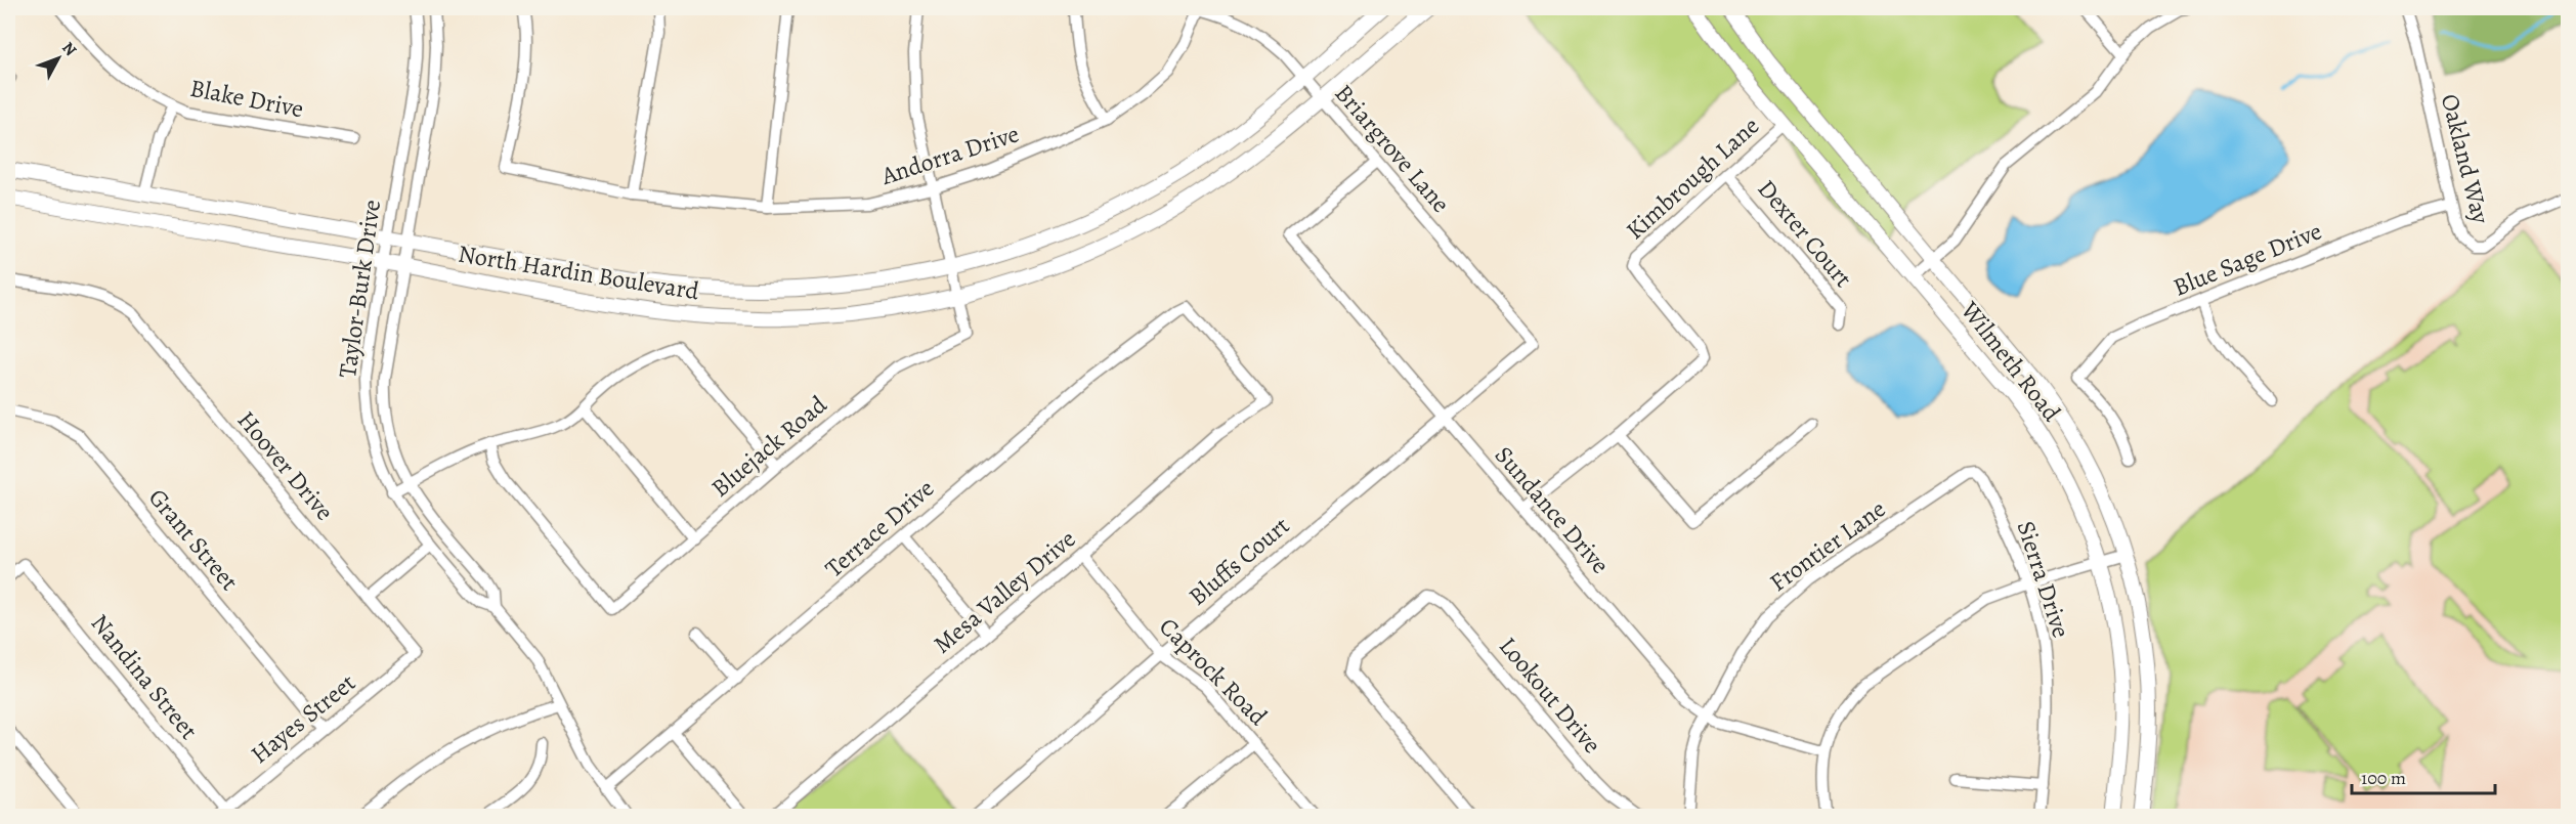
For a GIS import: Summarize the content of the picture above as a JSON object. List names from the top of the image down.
{
  "streets": {
    "main road": ["North Hardin Boulevard", "Wilmeth Road"],
    "street": [
      "Blake Drive",
      "Briargrove Lane",
      "Andorra Drive",
      "Oakland Way",
      "Kimbrough Lane",
      "Dexter Court",
      "Blue Sage Drive",
      "Taylor-Burk Drive",
      "Bluejack Road",
      "Hoover Drive",
      "Sundance Drive",
      "Terrace Drive",
      "Grant Street",
      "Frontier Lane",
      "Bluffs Court",
      "Sierra Drive",
      "Mesa Valley Drive",
      "Caprock Road",
      "Nandina Street",
      "Lookout Drive",
      "Hayes Street"
    ]
  },
  "crossings": [
    ["Briargrove Lane", "Andorra Drive"],
    ["Briargrove Lane", "North Hardin Boulevard"],
    ["Briargrove Lane", "Sundance Drive"],
    ["Briargrove Lane", "Bluffs Court"],
    ["Oakland Way", "Blue Sage Drive"],
    ["Kimbrough Lane", "Dexter Court"],
    ["Kimbrough Lane", "Wilmeth Road"],
    ["North Hardin Boulevard", "Taylor-Burk Drive"],
    ["North Hardin Boulevard", "Bluejack Road"],
    ["Taylor-Burk Drive", "Terrace Drive"],
    ["Hoover Drive", "Hayes Street"],
    ["Sundance Drive", "Frontier Lane"],
    ["Sundance Drive", "Bluffs Court"],
    ["Terrace Drive", "Mesa Valley Drive"],
    ["Grant Street", "Hayes Street"],
    ["Frontier Lane", "Sierra Drive"],
    ["Bluffs Court", "Caprock Road"],
    ["Mesa Valley Drive", "Caprock Road"],
    ["Nandina Street", "Hayes Street"]
  ],
  "scale_bar": "100 m",
  "north": "top right"
}
